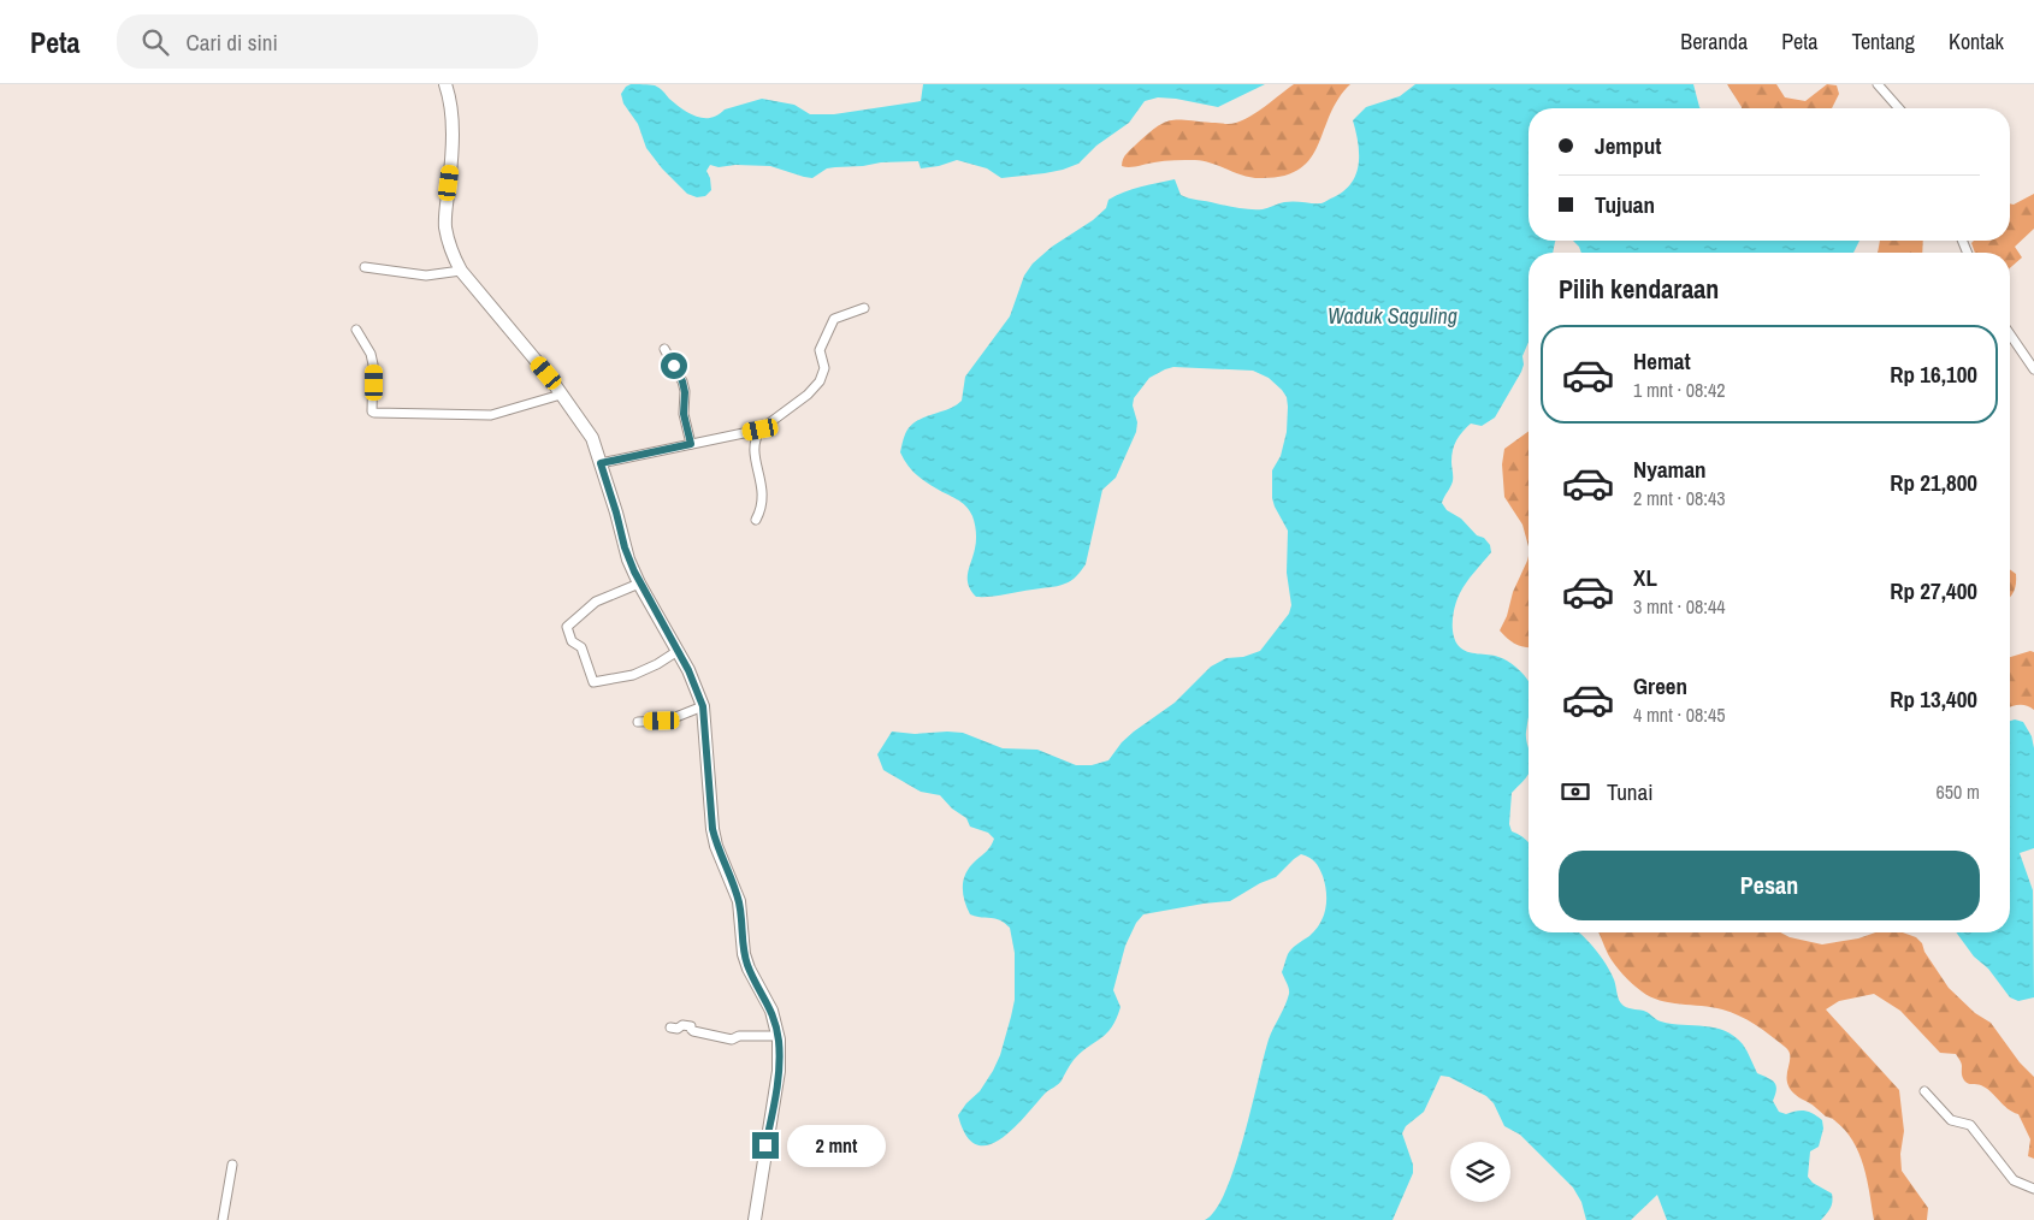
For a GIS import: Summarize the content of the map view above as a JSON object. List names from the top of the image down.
{
  "water": ["Waduk Saguling"],
  "page": {
    "header": "Peta",
    "search": "Cari di sini",
    "nav": [
      "Beranda",
      "Peta",
      "Tentang",
      "Kontak"
    ],
    "banner": ["Jemput", "Tujuan"],
    "heading": "Pilih kendaraan",
    "list": [
      {
        "name": "Hemat",
        "note": "1 mnt · 08:42",
        "value": "Rp 16,100"
      },
      {
        "name": "Nyaman",
        "note": "2 mnt · 08:43",
        "value": "Rp 21,800"
      },
      {
        "name": "XL",
        "note": "3 mnt · 08:44",
        "value": "Rp 27,400"
      },
      {
        "name": "Green",
        "note": "4 mnt · 08:45",
        "value": "Rp 13,400"
      }
    ],
    "pay": ["Tunai", "650 m"],
    "buttons": "Pesan",
    "bubble": "2 mnt"
  }
}
